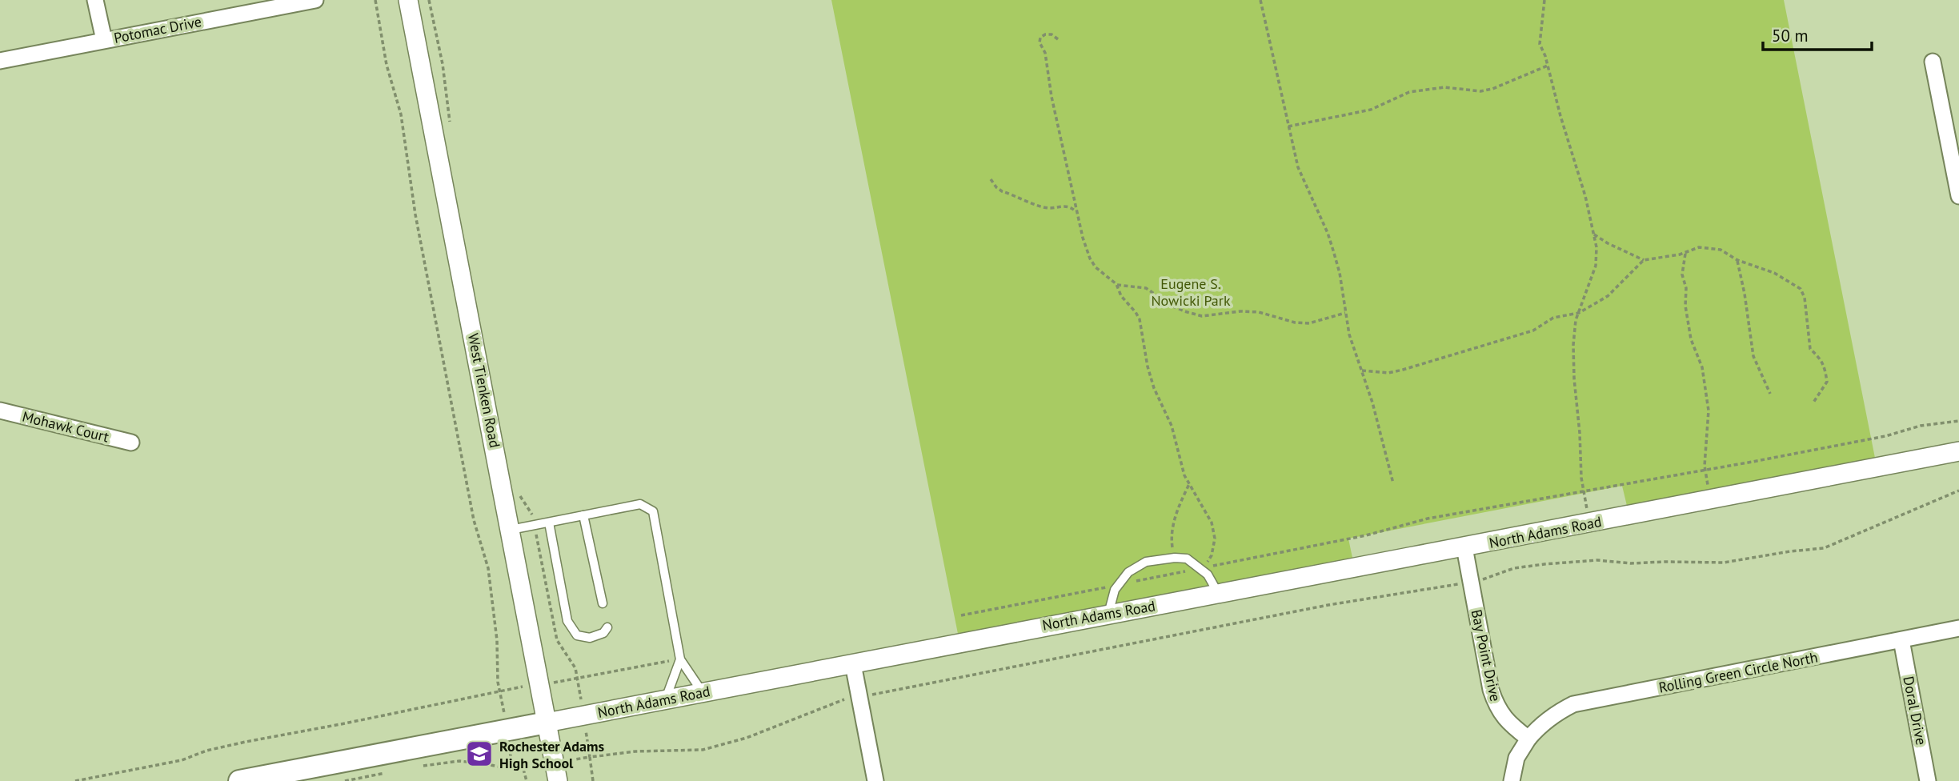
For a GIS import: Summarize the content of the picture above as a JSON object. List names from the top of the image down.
{
  "streets": {
    "main road": ["North Adams Road"],
    "street": [
      "Potomac Drive",
      "West Tienken Road",
      "Mohawk Court",
      "Bay Point Drive",
      "Rolling Green Circle North",
      "Doral Drive"
    ]
  },
  "crossings": [
    ["West Tienken Road", "North Adams Road"],
    ["North Adams Road", "Bay Point Drive"],
    ["Bay Point Drive", "Rolling Green Circle North"],
    ["Rolling Green Circle North", "Doral Drive"]
  ],
  "parks": ["Eugene S. Nowicki Park"],
  "places": {
    "school or university": ["Rochester Adams High School"]
  },
  "scale_bar": "50 m"
}
